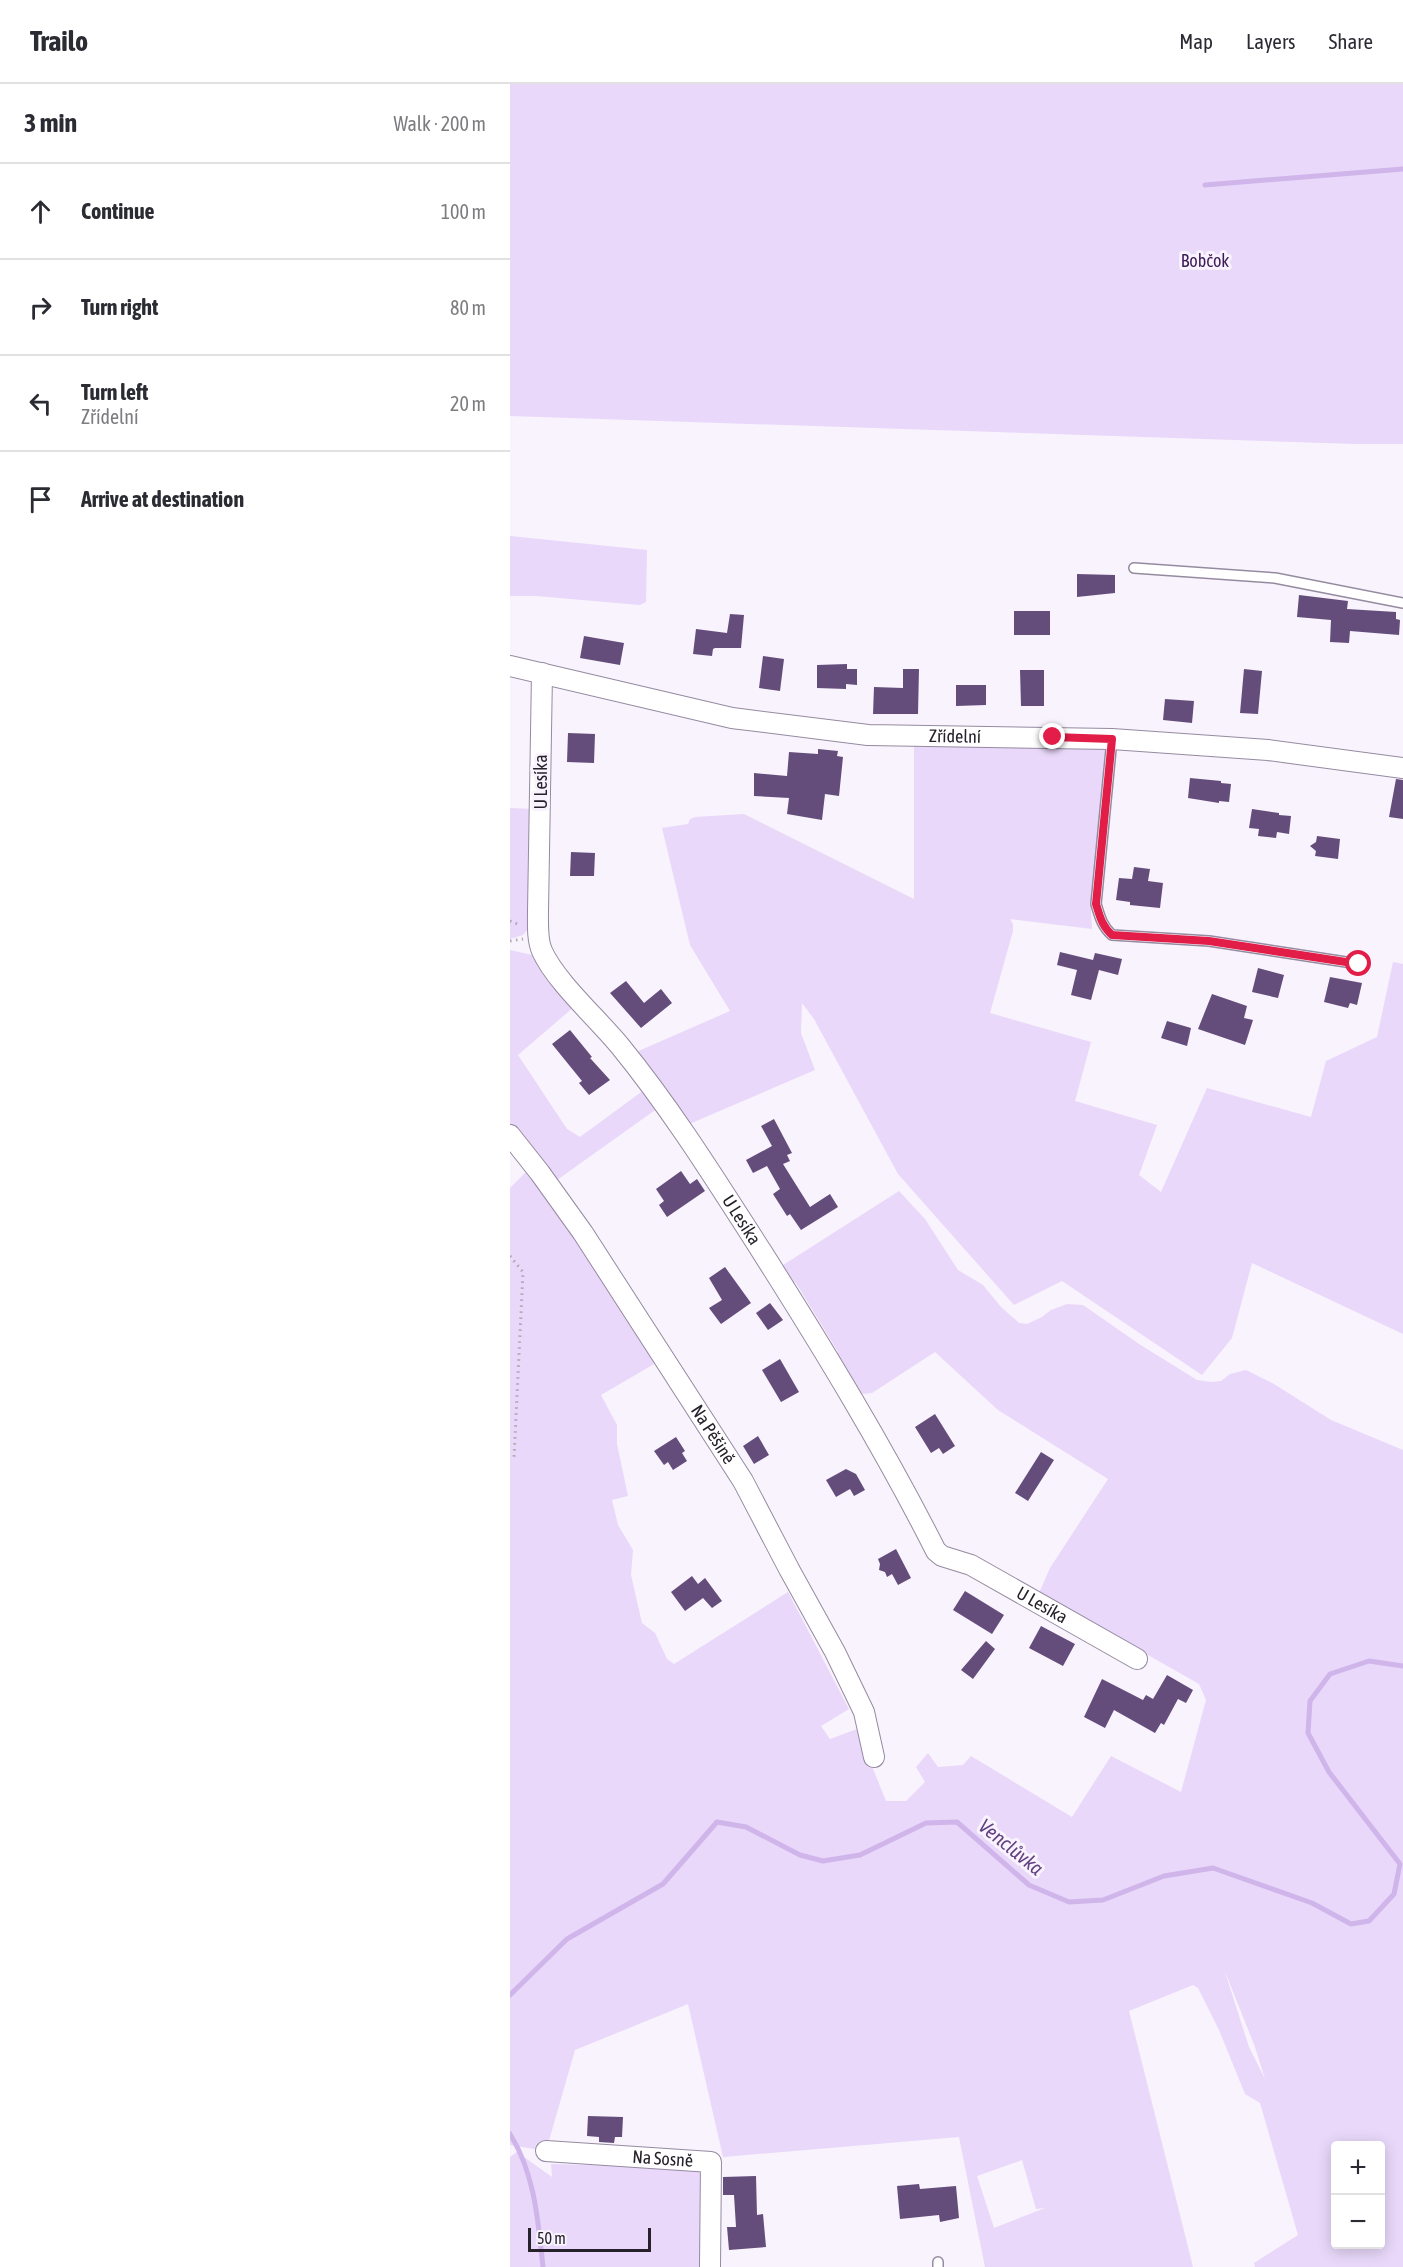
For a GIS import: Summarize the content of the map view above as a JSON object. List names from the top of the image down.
{
  "streets": {
    "street": [
      "Zřídelní",
      "U Lesíka",
      "Na Pěšině",
      "Na Sosně"
    ]
  },
  "crossings": [
    ["Zřídelní", "U Lesíka"]
  ],
  "water": ["Venclůvka"],
  "parks": ["Bobčok"],
  "scale_bar": "50 m",
  "page": {
    "header": "Trailo",
    "nav": ["Map", "Layers", "Share"],
    "heading": ["3 min", "Walk · 200 m"],
    "list": [
      ["Continue", "100 m"],
      ["Turn right", "80 m"],
      ["Turn left", "Zřídelní", "20 m"],
      "Arrive at destination"
    ],
    "map_buttons": ["+", "−"],
    "scale": "50 m"
  }
}
